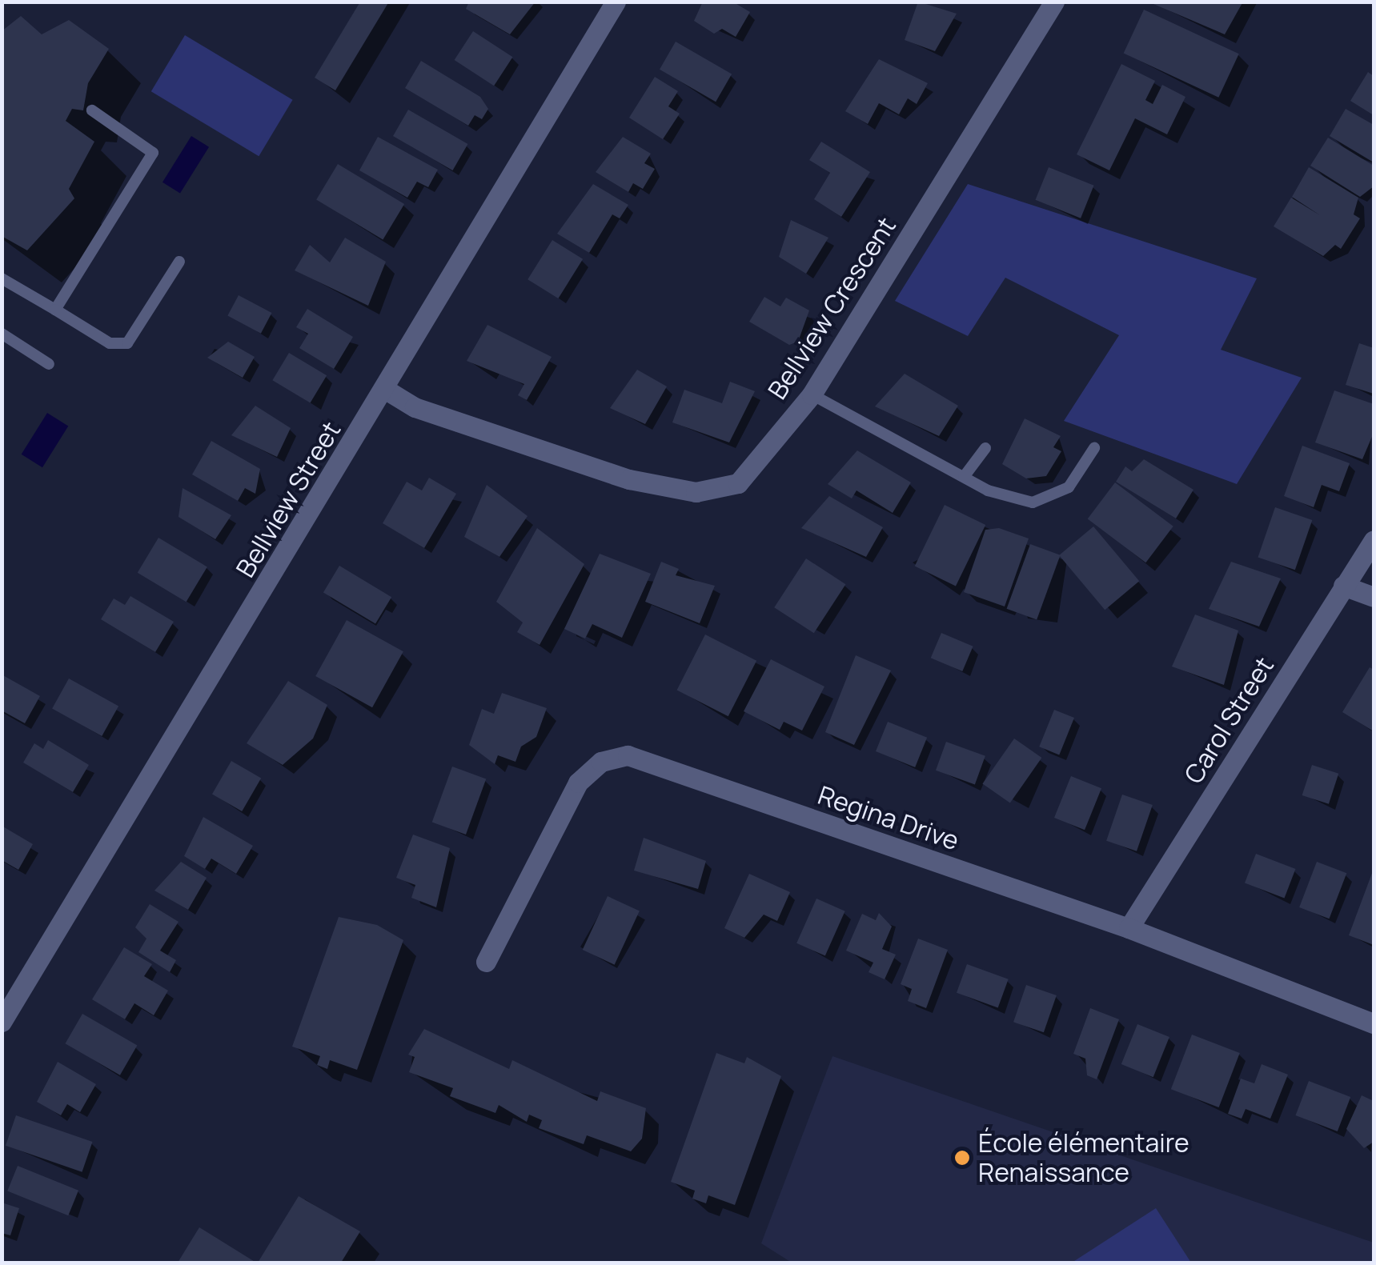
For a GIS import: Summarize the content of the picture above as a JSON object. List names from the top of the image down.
{
  "streets": {
    "street": [
      "Bellview Crescent",
      "Bellview Street",
      "Carol Street",
      "Regina Drive"
    ]
  },
  "crossings": [
    ["Bellview Crescent", "Bellview Street"],
    ["Carol Street", "Regina Drive"]
  ],
  "places": ["École élémentaire Renaissance"]
}
